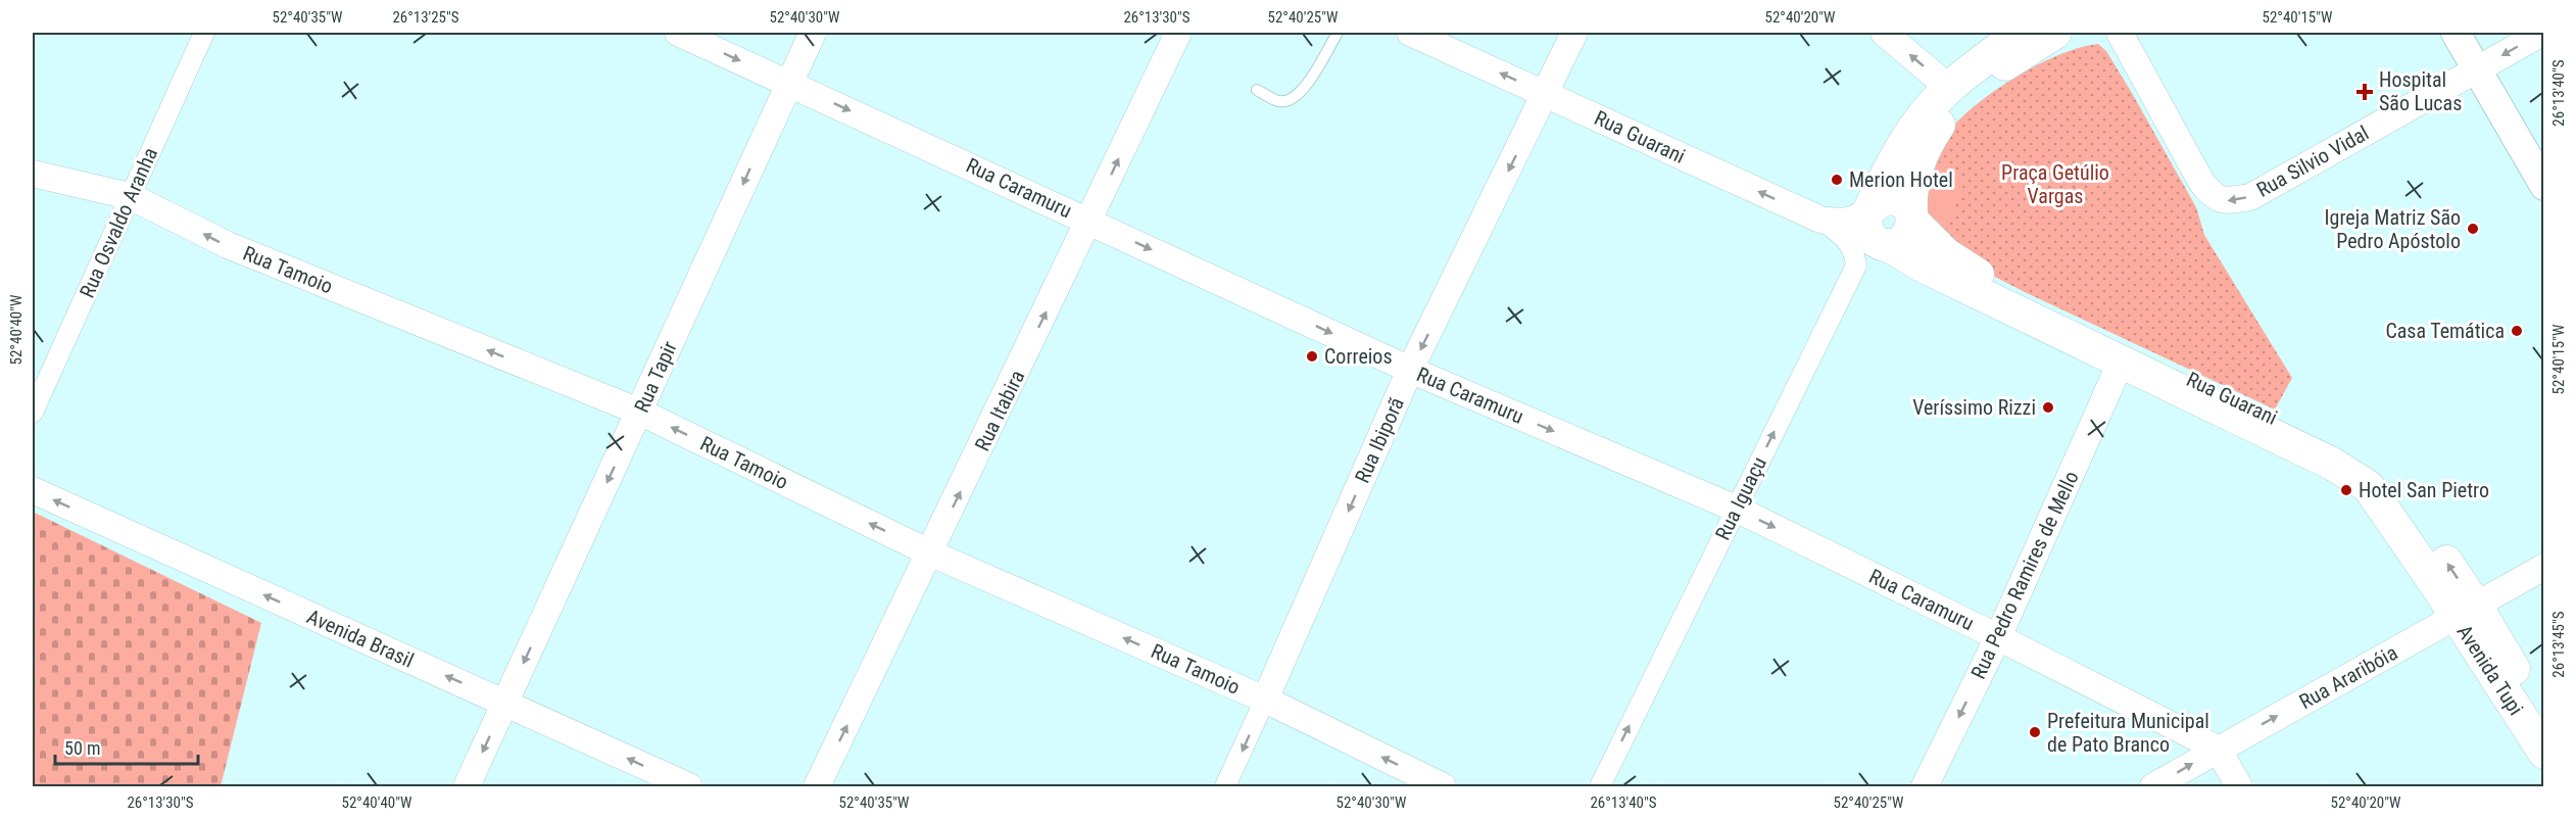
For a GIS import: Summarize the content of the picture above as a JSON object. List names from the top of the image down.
{
  "streets": {
    "main road": ["Rua Guarani", "Avenida Tupi"],
    "street": [
      "Rua Silvio Vidal",
      "Rua Caramuru",
      "Rua Osvaldo Aranha",
      "Rua Tamoio",
      "Rua Tapir",
      "Rua Itabira",
      "Rua Ibiporã",
      "Rua Iguaçu",
      "Rua Pedro Ramires de Mello",
      "Avenida Brasil",
      "Rua Araribóia"
    ]
  },
  "crossings": [
    ["Rua Guarani", "Rua Ibiporã"],
    ["Rua Guarani", "Rua Pedro Ramires de Mello"],
    ["Rua Guarani", "Avenida Tupi"],
    ["Rua Guarani", "Rua Araribóia"],
    ["Rua Caramuru", "Rua Tapir"],
    ["Rua Caramuru", "Rua Itabira"],
    ["Rua Caramuru", "Rua Ibiporã"],
    ["Rua Caramuru", "Rua Iguaçu"],
    ["Rua Caramuru", "Rua Pedro Ramires de Mello"],
    ["Rua Caramuru", "Rua Araribóia"],
    ["Rua Osvaldo Aranha", "Rua Tamoio"],
    ["Rua Tamoio", "Rua Tapir"],
    ["Rua Tamoio", "Rua Itabira"],
    ["Rua Tamoio", "Rua Ibiporã"],
    ["Rua Tapir", "Avenida Brasil"],
    ["Avenida Tupi", "Rua Araribóia"]
  ],
  "one_way": [
    "Rua Guarani",
    "Rua Caramuru",
    "Rua Tamoio",
    "Rua Tapir",
    "Rua Itabira",
    "Rua Ibiporã",
    "Rua Iguaçu",
    "Rua Pedro Ramires de Mello",
    "Avenida Brasil",
    "Rua Araribóia"
  ],
  "parks": ["Praça Getúlio Vargas"],
  "places": {
    "health": ["Hospital São Lucas"],
    "other": [
      "Merion Hotel",
      "Igreja Matriz São Pedro Apóstolo",
      "Casa Temática",
      "Correios",
      "Veríssimo Rizzi",
      "Hotel San Pietro",
      "Prefeitura Municipal de Pato Branco"
    ]
  },
  "scale_bar": "50 m",
  "coordinates": [
    "52°40'35\"W",
    "26°13'25\"S",
    "52°40'30\"W",
    "26°13'30\"S",
    "52°40'25\"W",
    "52°40'20\"W",
    "52°40'15\"W",
    "26°13'40\"S",
    "52°40'40\"W",
    "26°13'45\"S"
  ]
}
